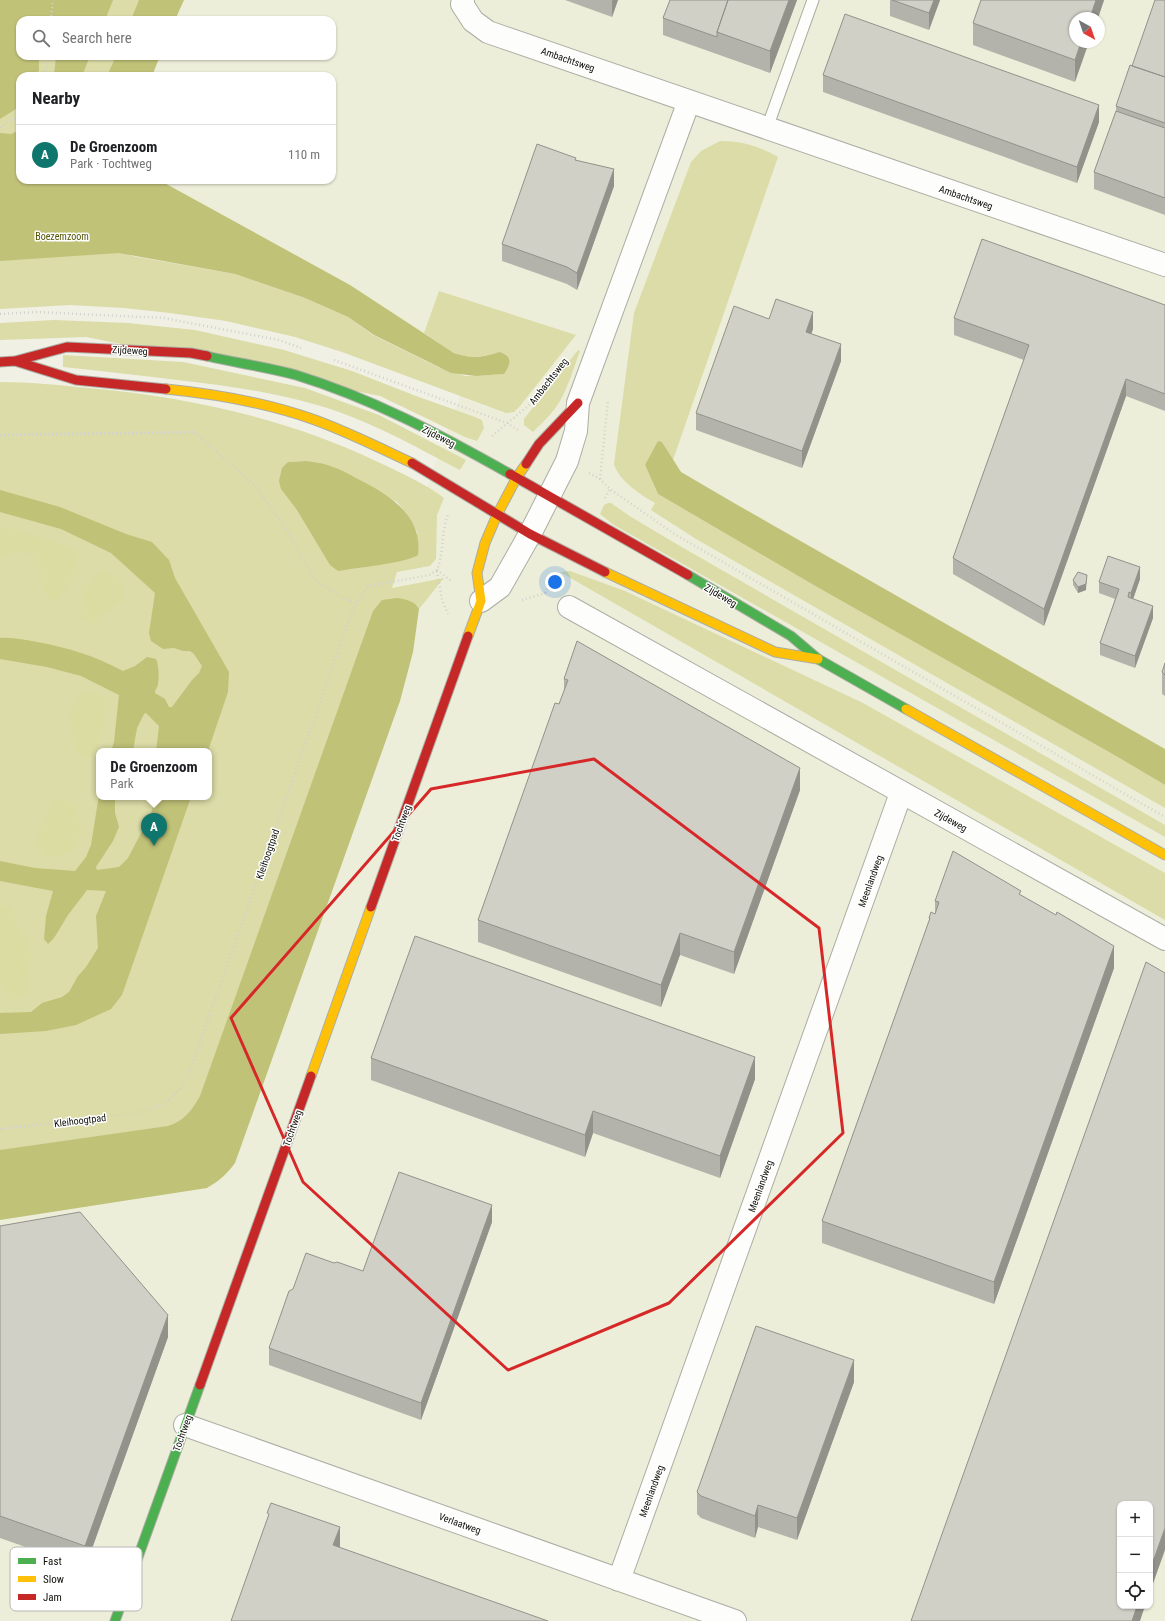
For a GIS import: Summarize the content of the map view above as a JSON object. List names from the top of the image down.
{
  "streets": {
    "street": [
      "Ambachtsweg",
      "Zijdeweg",
      "Tochtweg",
      "Meenlandweg",
      "Verlaatweg"
    ],
    "path": ["Kleihoogtpad"]
  },
  "crossings": [
    ["Zijdeweg", "Tochtweg"],
    ["Zijdeweg", "Meenlandweg"],
    ["Tochtweg", "Verlaatweg"],
    ["Meenlandweg", "Verlaatweg"]
  ],
  "parks": ["Boezemzoom"],
  "legend": ["Fast", "Slow", "Jam"],
  "north": "bottom right",
  "page": {
    "search": "Search here",
    "heading": "Nearby",
    "list": [
      {
        "mark": "A",
        "name": "De Groenzoom",
        "note": "Park · Tochtweg",
        "value": "110 m"
      }
    ],
    "popup": ["De Groenzoom", "Park"],
    "pins": "A",
    "map_buttons": ["+", "−"]
  }
}
